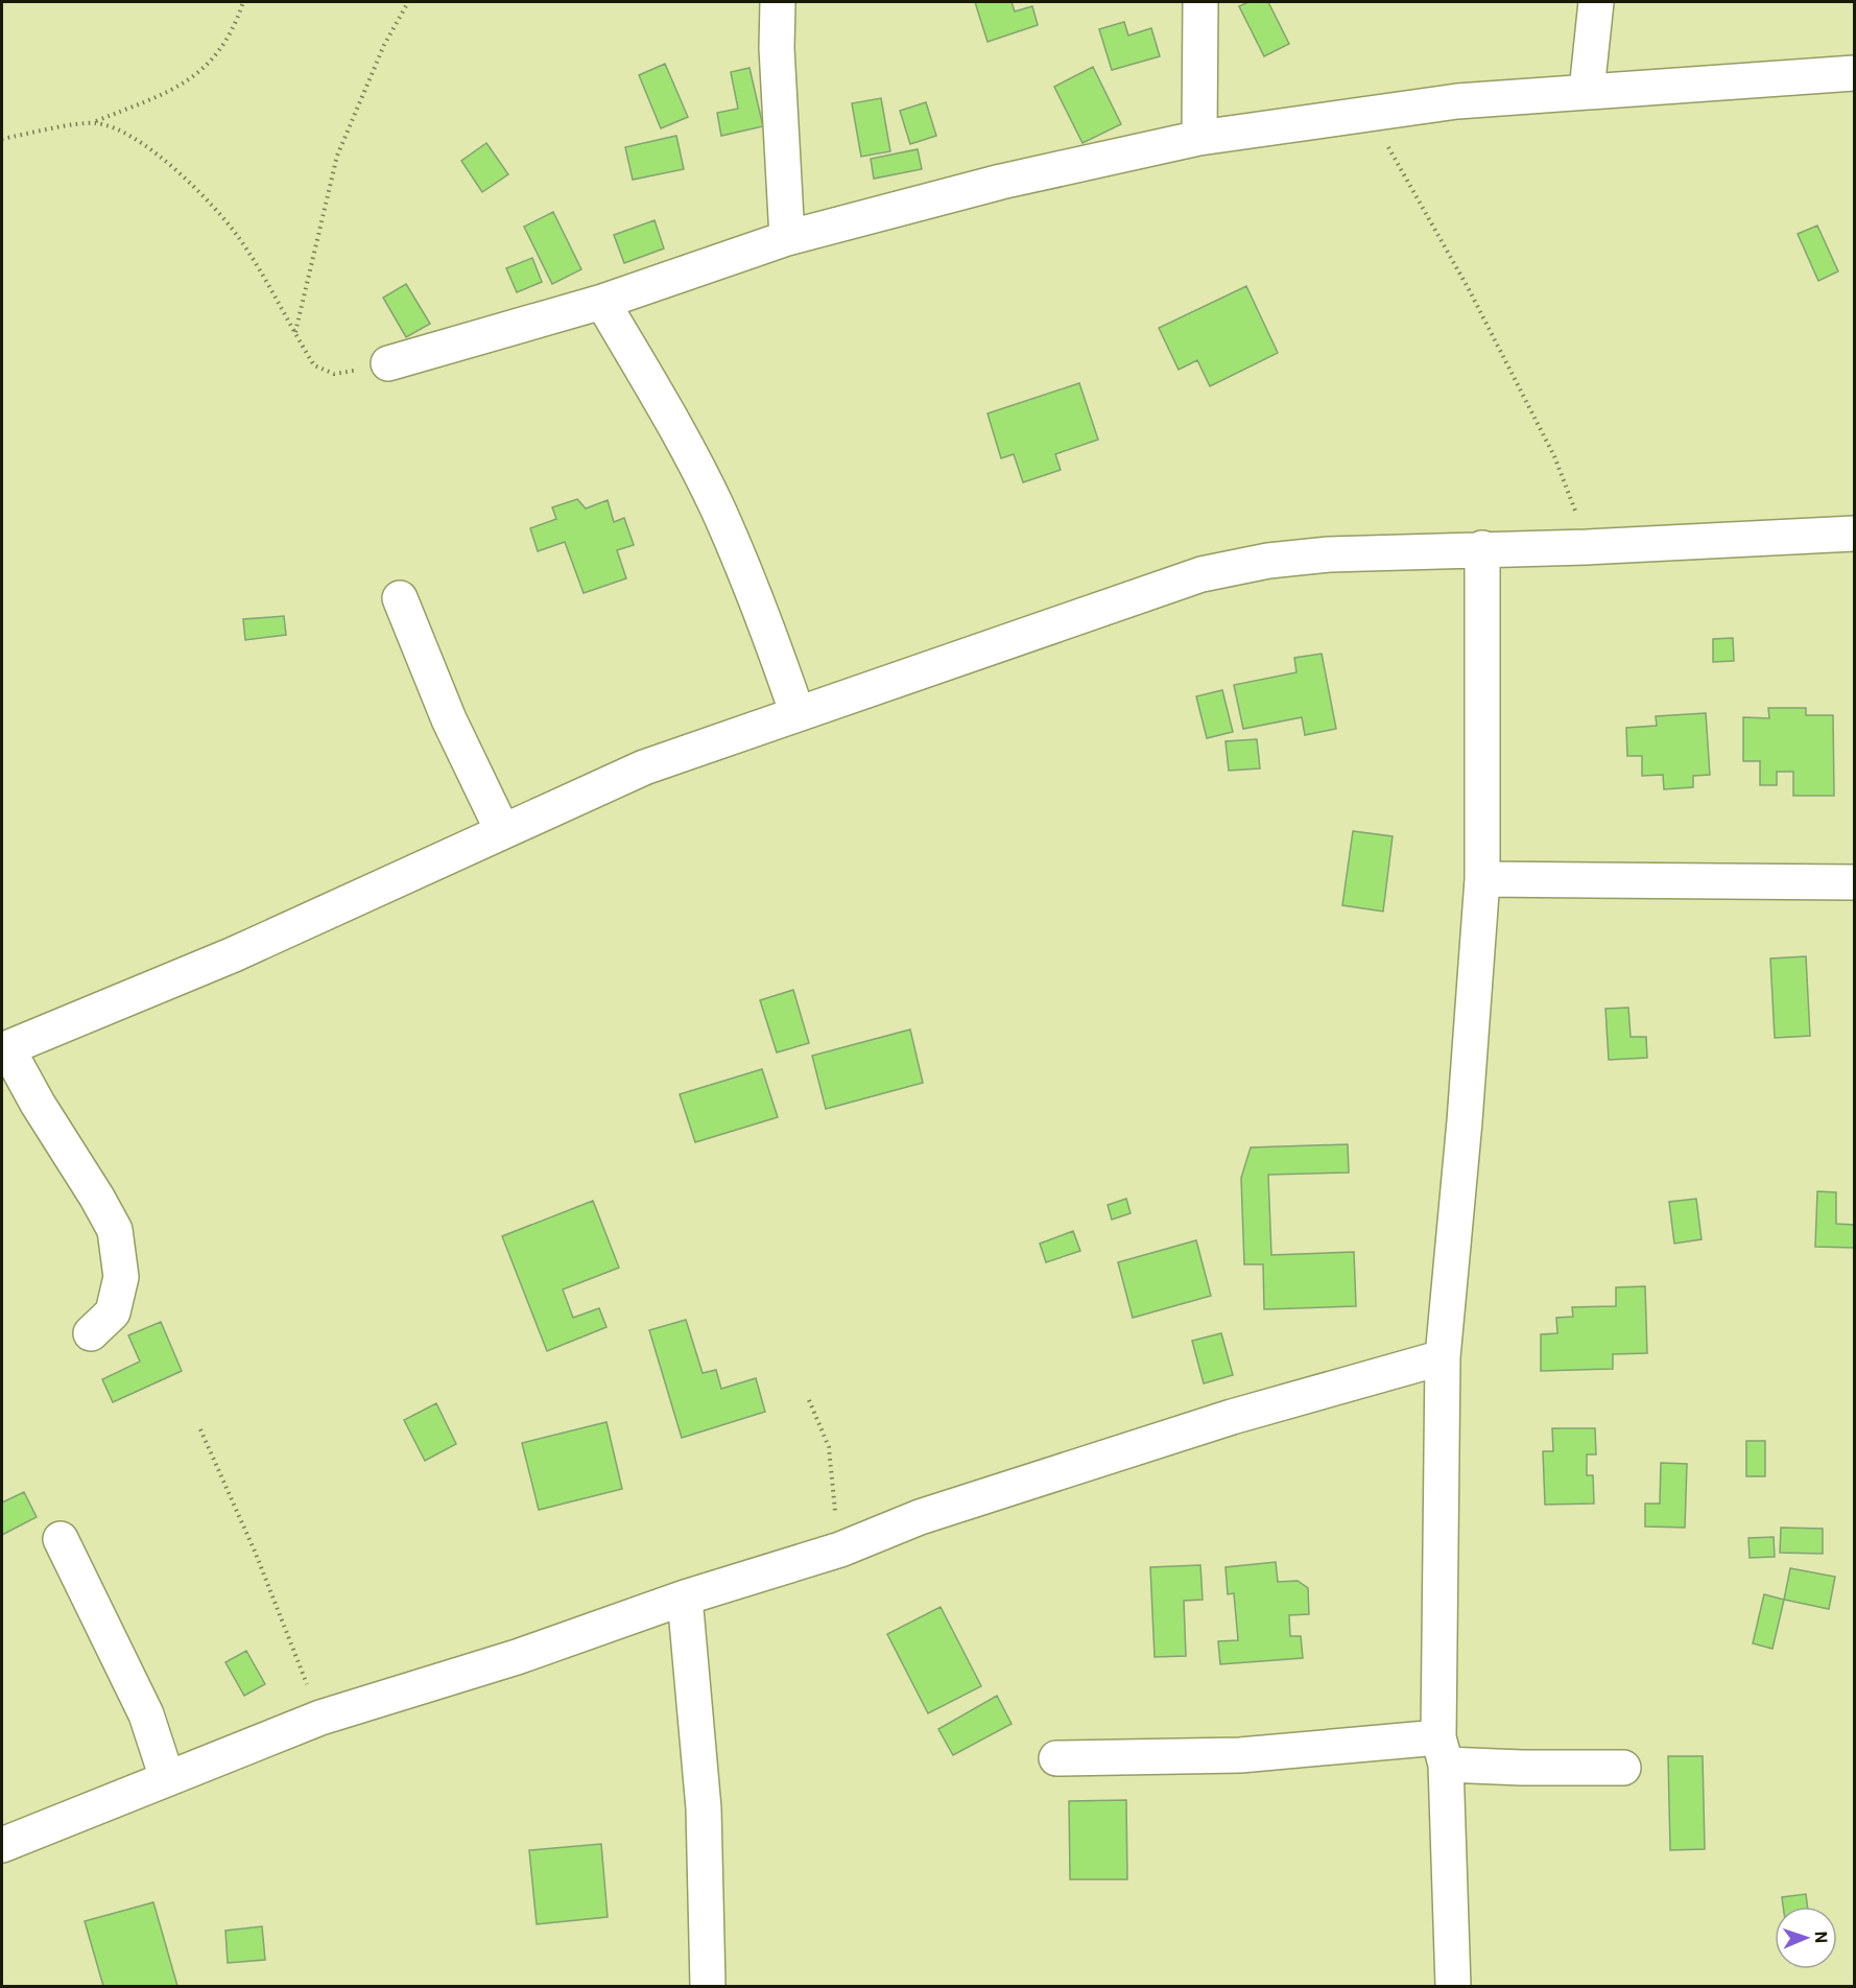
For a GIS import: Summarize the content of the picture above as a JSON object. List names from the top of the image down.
{
  "north": "right"
}
